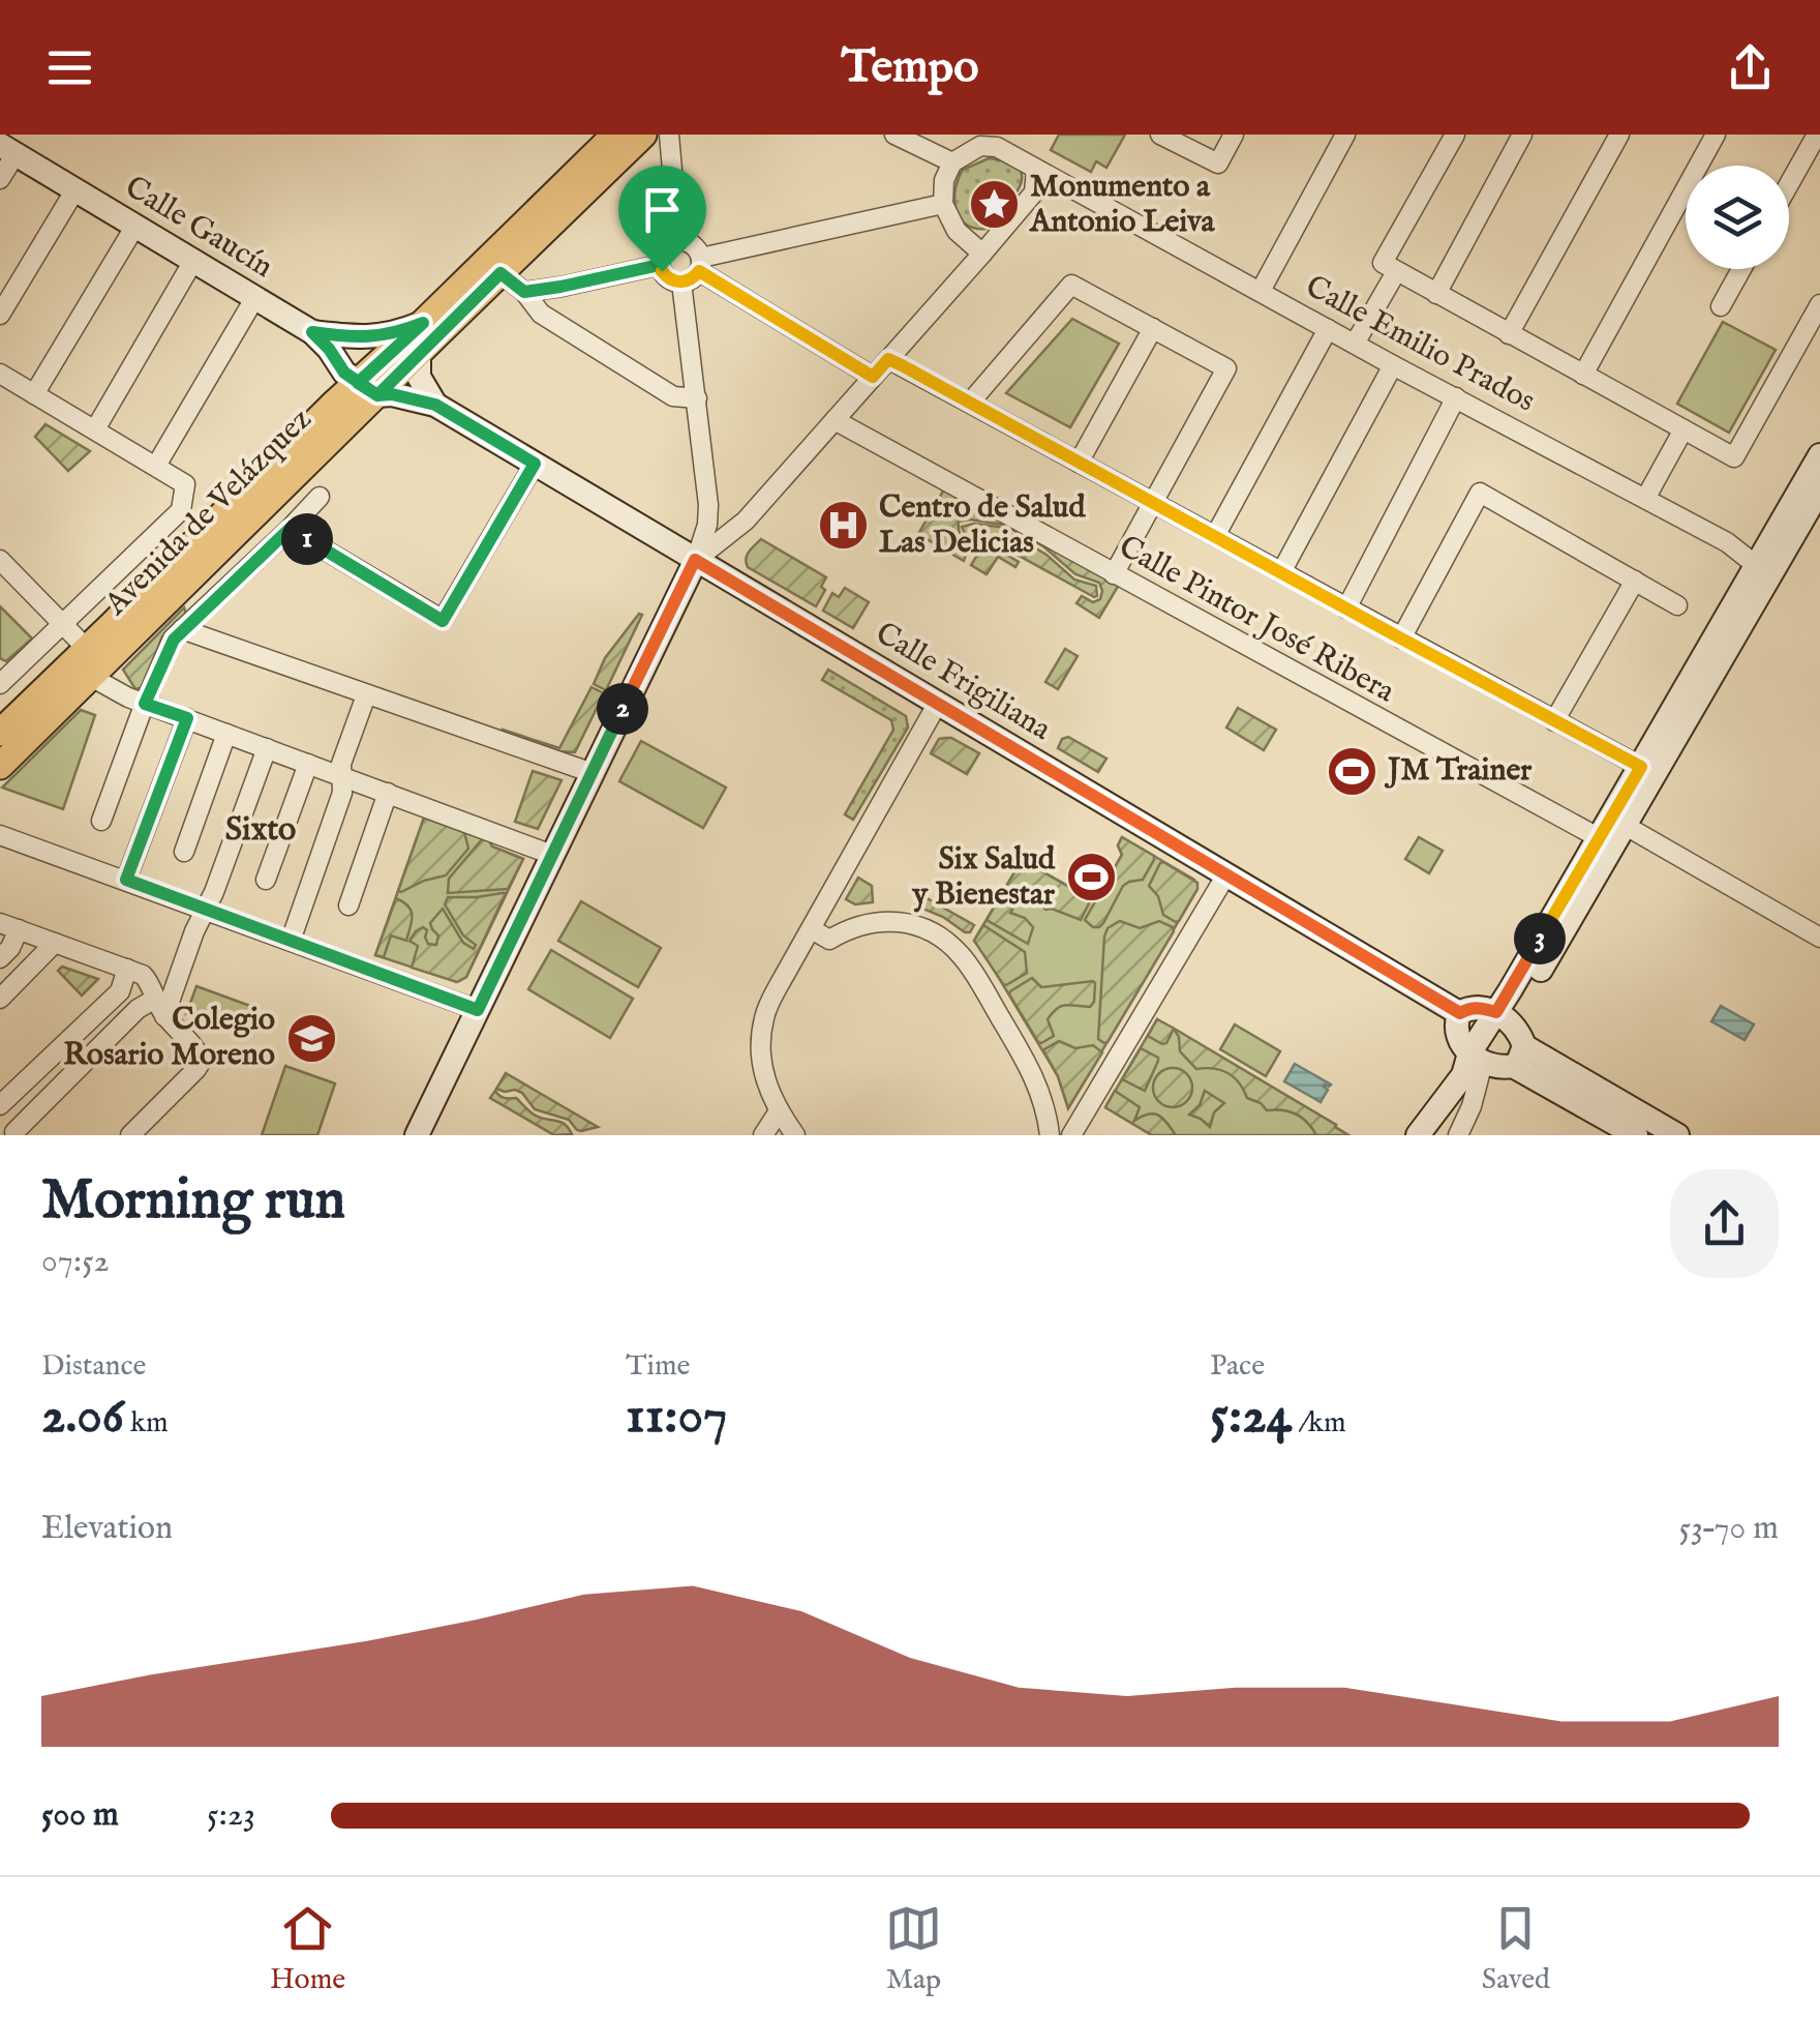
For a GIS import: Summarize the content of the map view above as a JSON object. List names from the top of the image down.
{
  "streets": {
    "main road": ["Calle Gaucín", "Avenida de Velázquez", "Calle Frigiliana"],
    "street": ["Calle Emilio Prados", "Calle Pintor José Ribera"]
  },
  "crossings": [
    ["Calle Gaucín", "Avenida de Velázquez"],
    ["Calle Gaucín", "Calle Frigiliana"],
    ["Avenida de Velázquez", "Calle Frigiliana"]
  ],
  "districts": ["Sixto"],
  "places": {
    "place": ["Monumento a Antonio Leiva"],
    "hospital": ["Centro de Salud Las Delicias"],
    "sports": ["JM Trainer", "Six Salud y Bienestar"],
    "school or university": ["Colegio Rosario Moreno"]
  },
  "page": {
    "header": "Tempo",
    "pins": ["1", "2", "3"],
    "heading": ["Morning run", "07:52"],
    "stats": [
      ["Distance", "2.06 km"],
      ["Time", "11:07"],
      ["Pace", "5:24 /km"]
    ],
    "chart": ["Elevation", "53–70 m"],
    "list": [
      {
        "name": "500 m",
        "note": "5:23"
      }
    ],
    "tabs": ["Home", "Map", "Saved"]
  }
}
